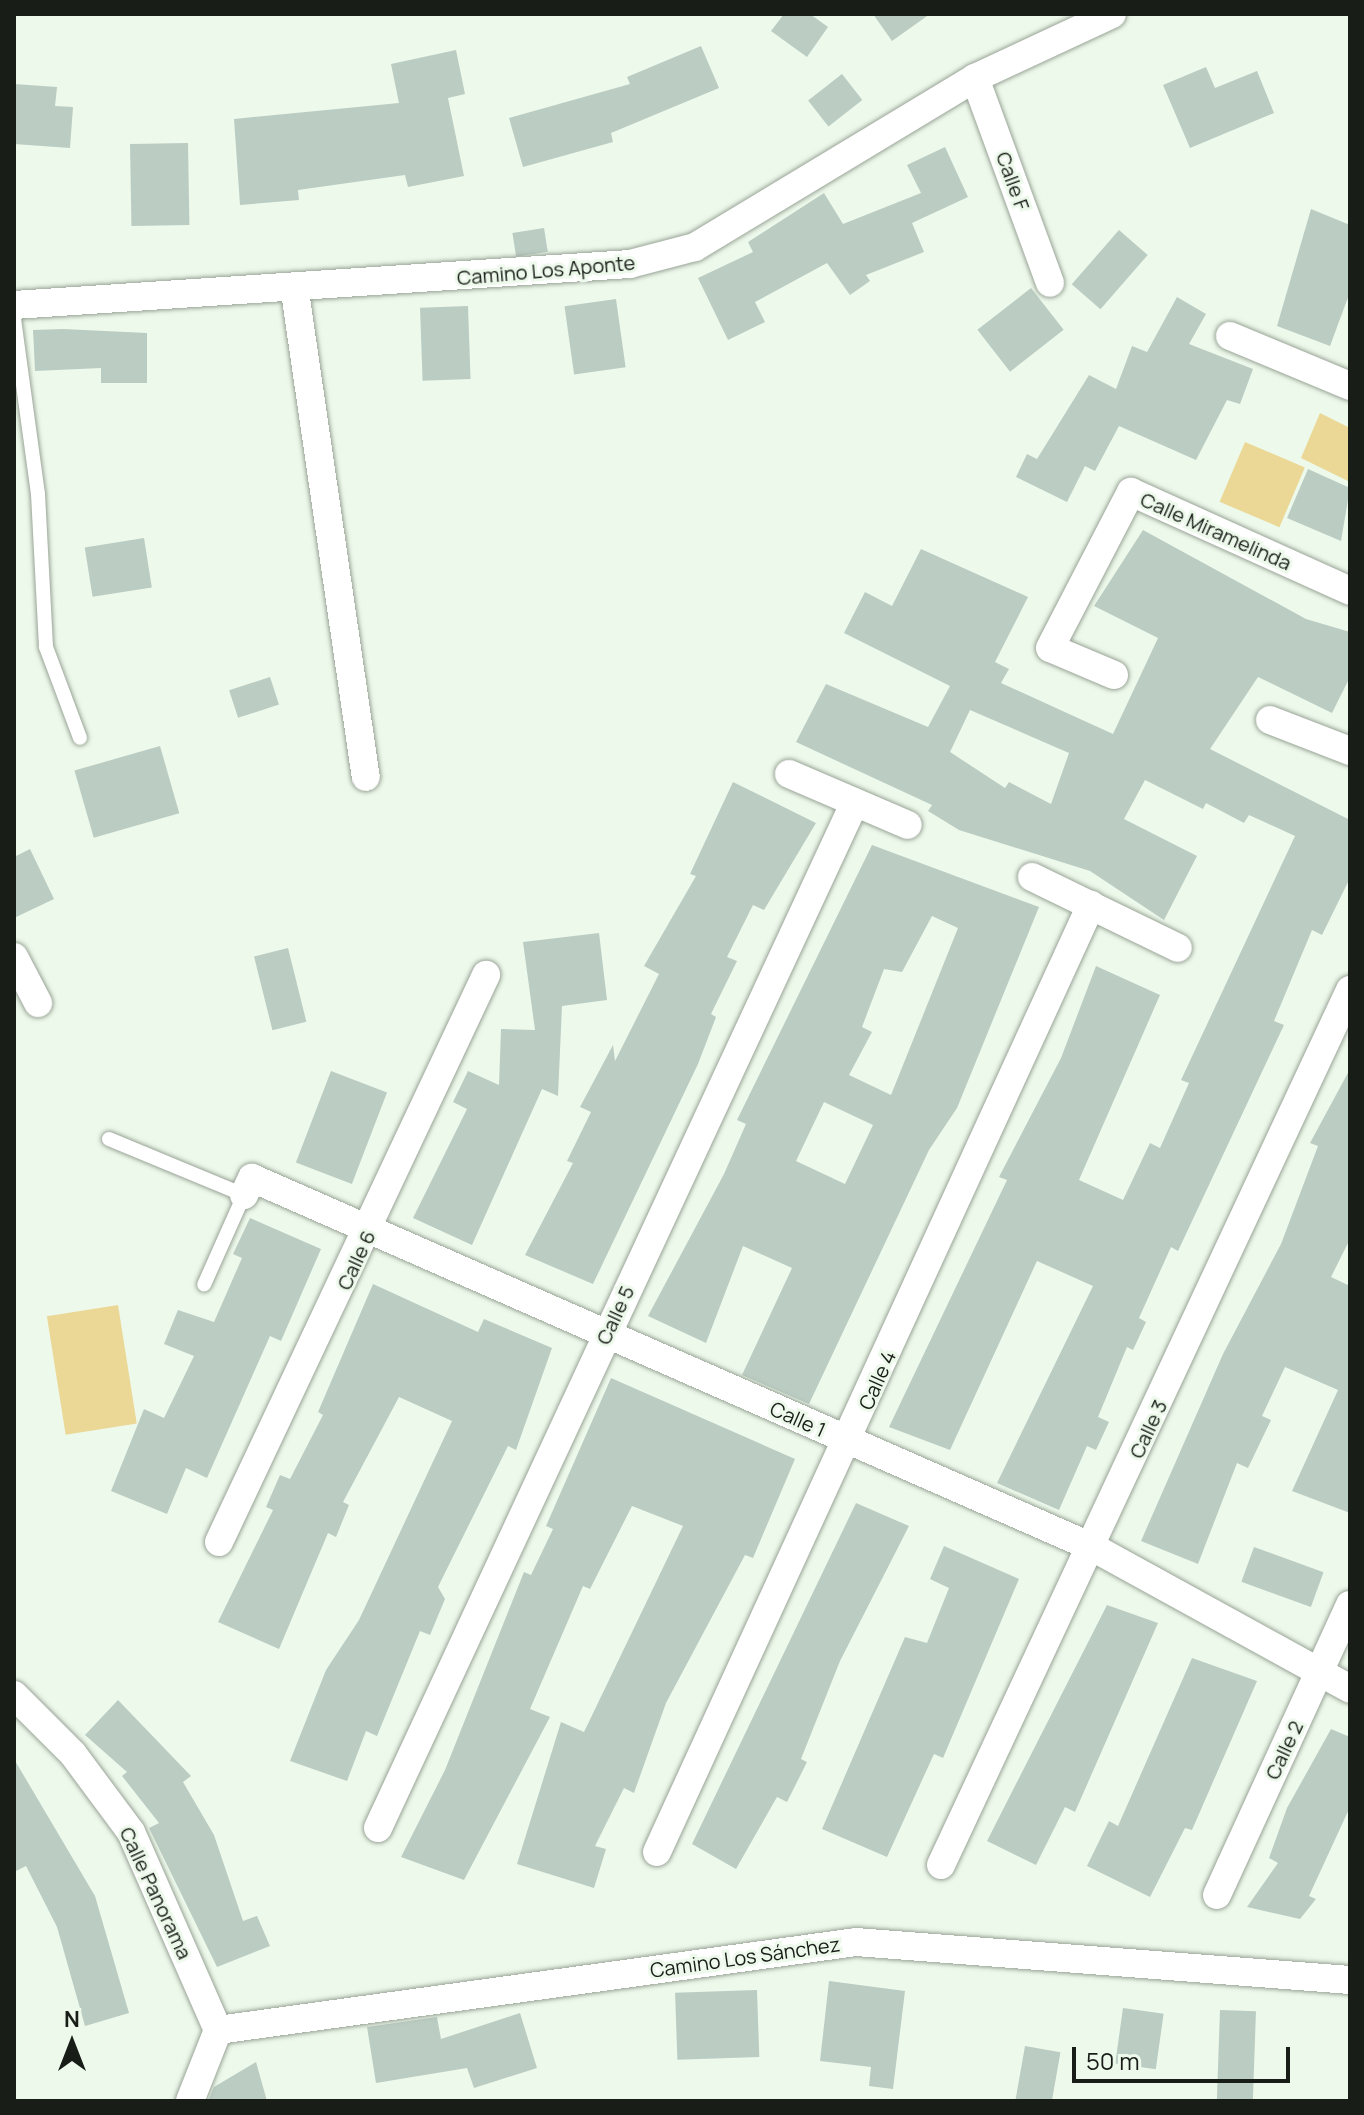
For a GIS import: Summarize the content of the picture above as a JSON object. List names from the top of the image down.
{
  "streets": {
    "street": [
      "Calle F",
      "Camino Los Aponte",
      "Calle Miramelinda",
      "Calle 6",
      "Calle 5",
      "Calle 4",
      "Calle 1",
      "Calle 3",
      "Calle 2",
      "Calle Panorama",
      "Camino Los Sánchez"
    ]
  },
  "crossings": [
    ["Calle F", "Camino Los Aponte"],
    ["Calle 6", "Calle 1"],
    ["Calle 5", "Calle 1"],
    ["Calle 4", "Calle 1"],
    ["Calle 1", "Calle 3"],
    ["Calle 1", "Calle 2"],
    ["Calle Panorama", "Camino Los Sánchez"]
  ],
  "scale_bar": "50 m",
  "north": "top"
}
